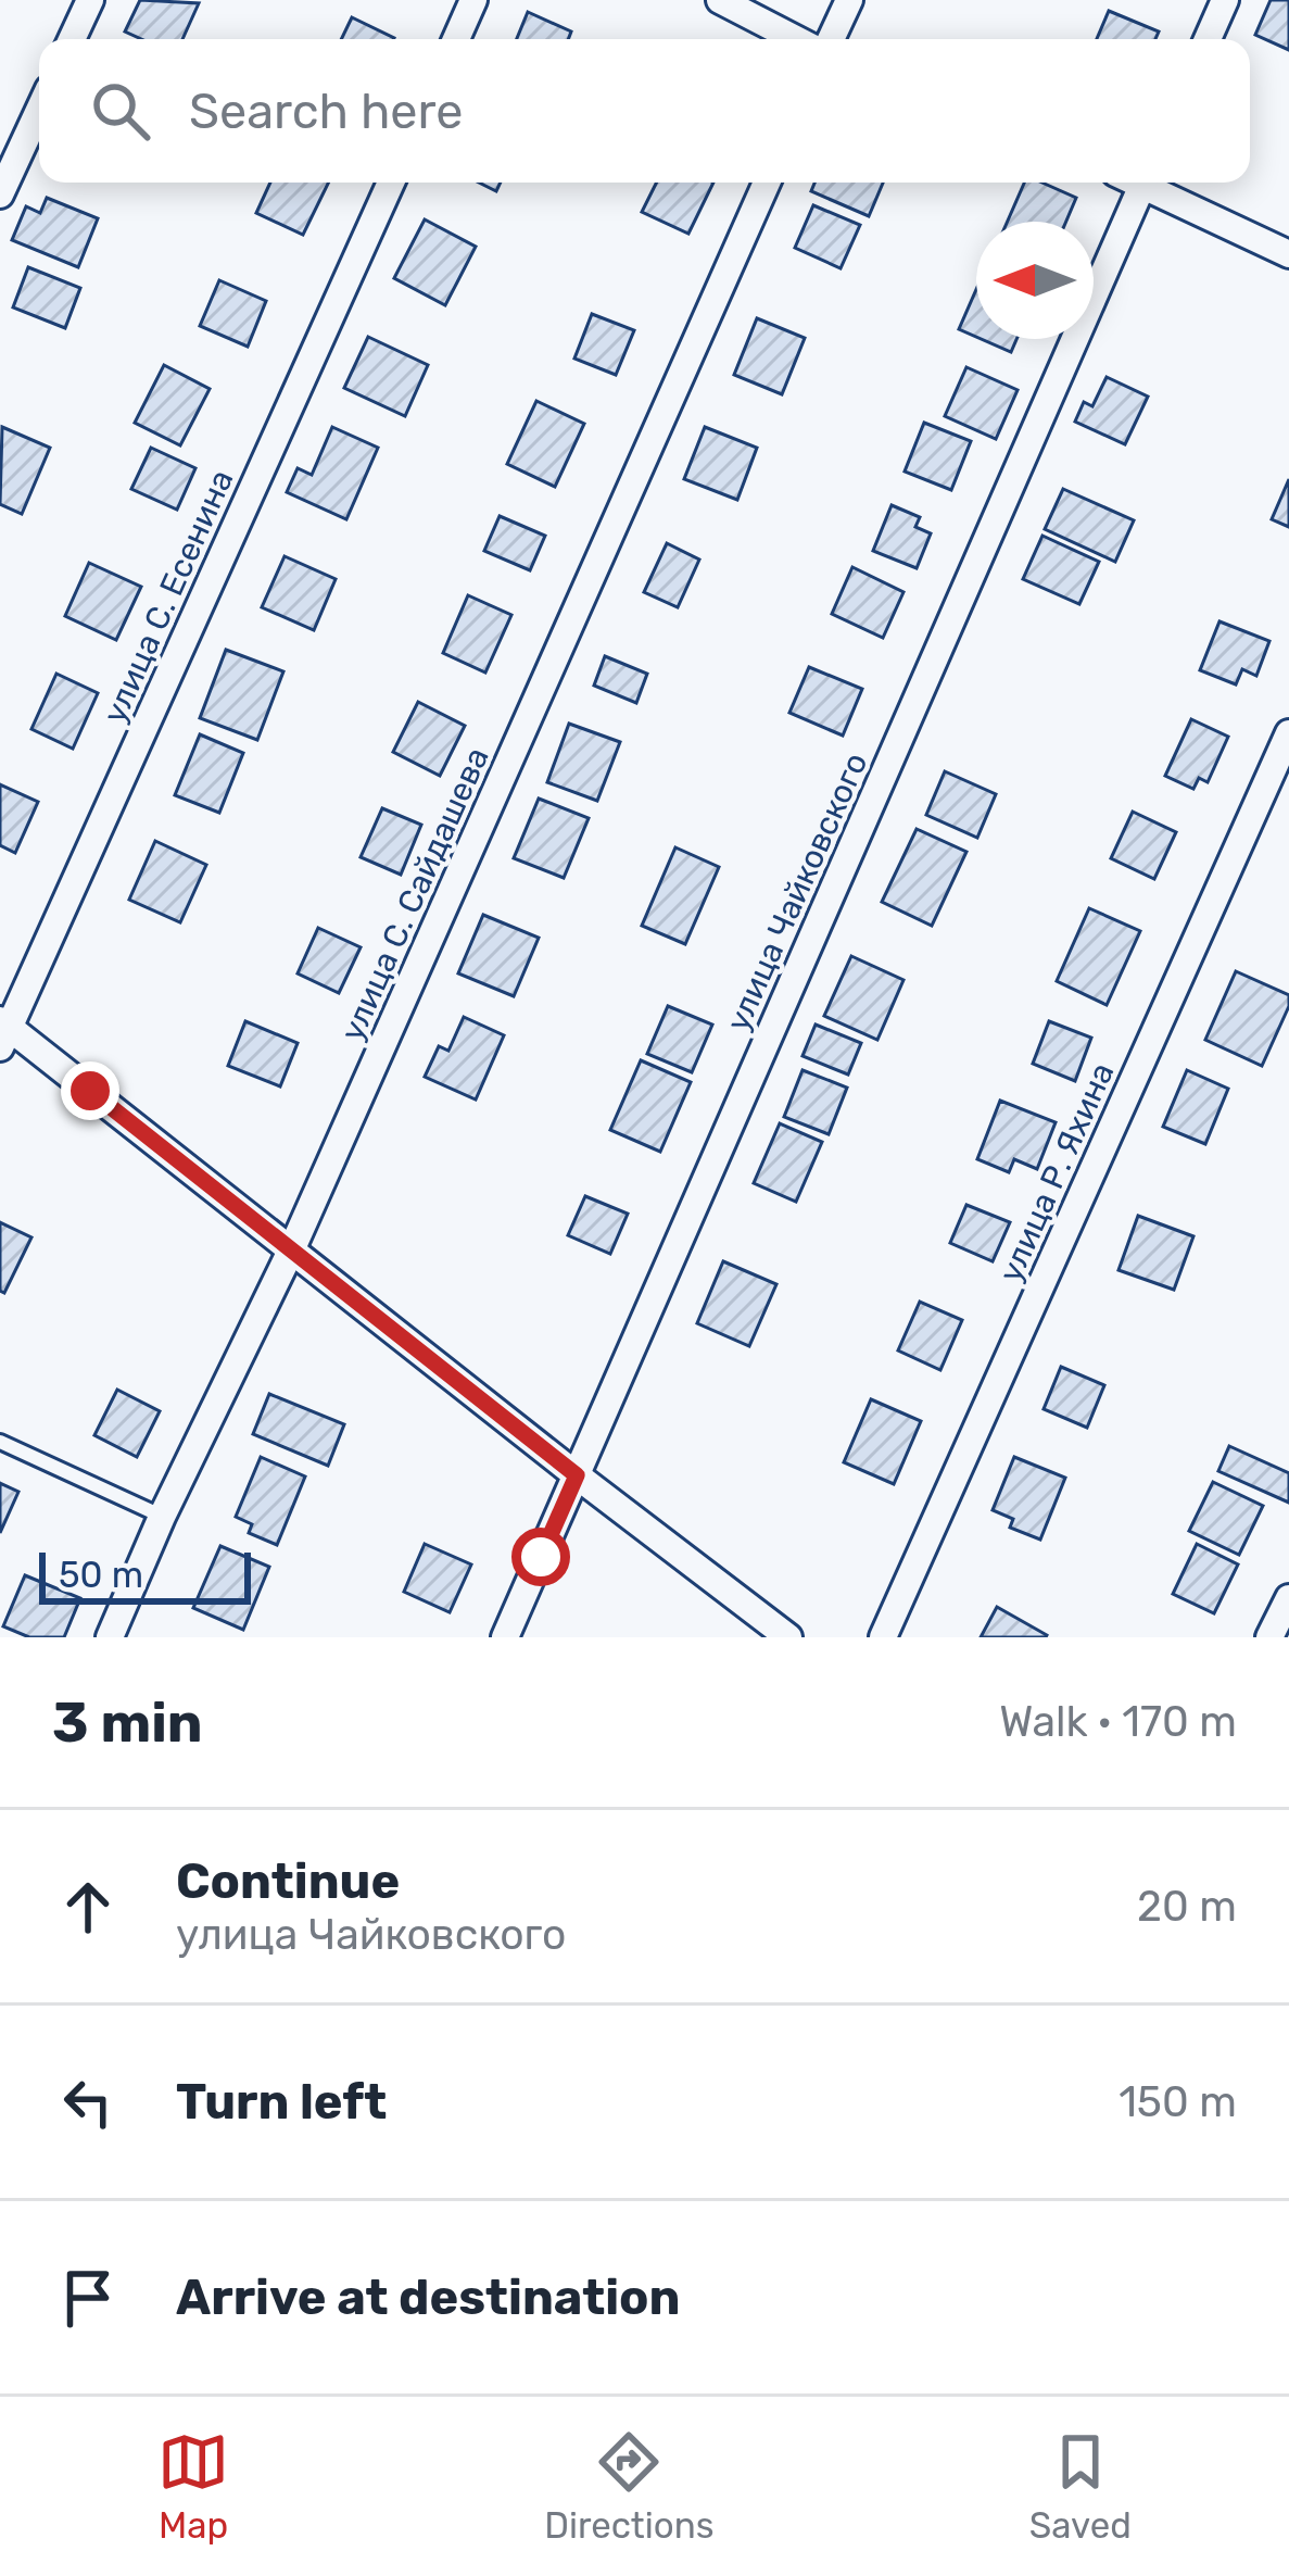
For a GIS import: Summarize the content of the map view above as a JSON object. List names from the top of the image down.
{
  "streets": {
    "street": [
      "улица С. Есенина",
      "улица Чайковского",
      "улица С. Сайдашева",
      "улица Р. Яхина"
    ]
  },
  "scale_bar": "50 m",
  "north": "left",
  "page": {
    "search": "Search here",
    "scale": "50 m",
    "heading": ["3 min", "Walk · 170 m"],
    "list": [
      ["Continue", "улица Чайковского", "20 m"],
      ["Turn left", "150 m"],
      "Arrive at destination"
    ],
    "nav": ["Map", "Directions", "Saved"]
  }
}
